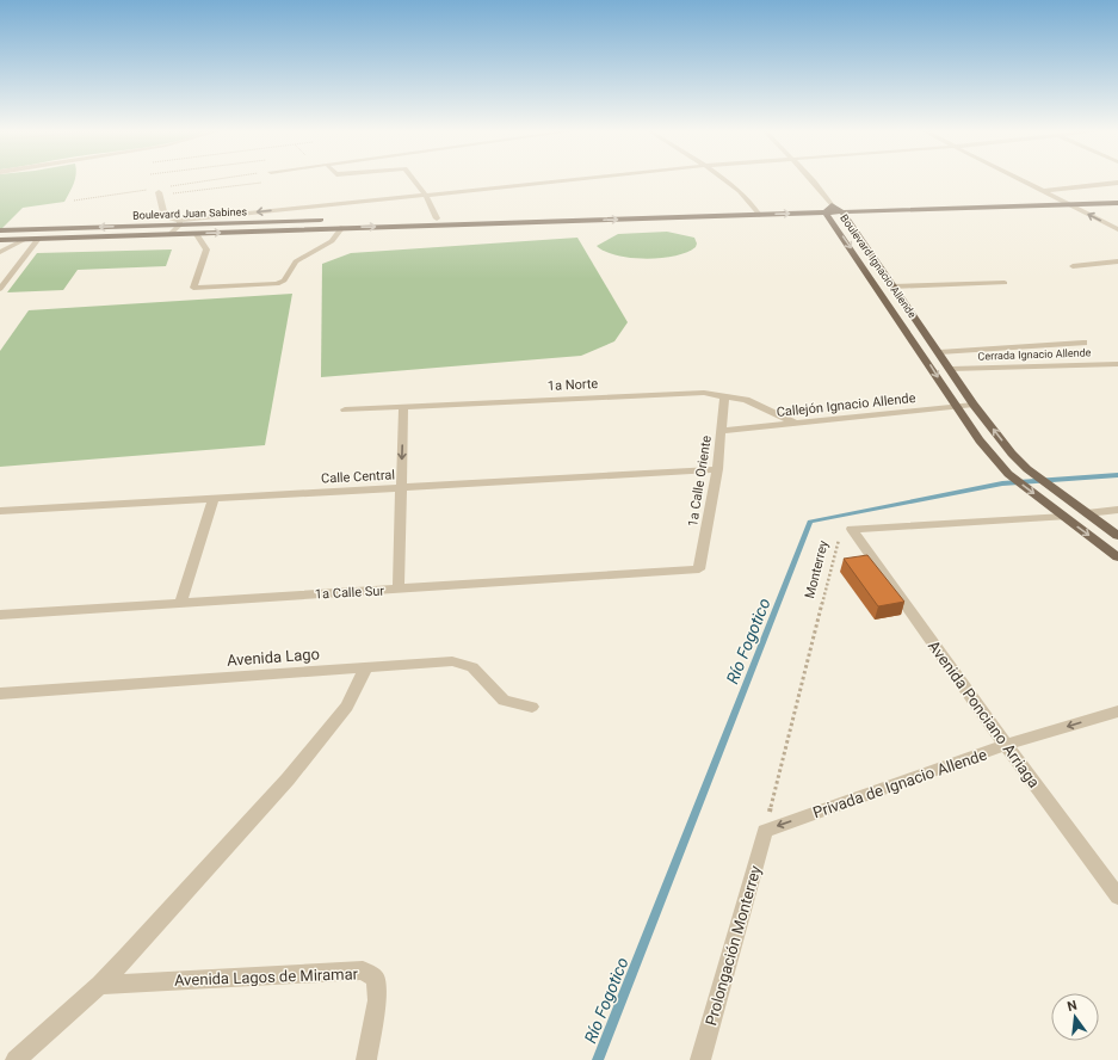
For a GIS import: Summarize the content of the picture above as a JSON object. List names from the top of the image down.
{
  "streets": {
    "main road": ["Boulevard Juan Sabines", "Boulevard Ignacio Allende"],
    "street": [
      "Cerrada Ignacio Allende",
      "1a Norte",
      "Callejón Ignacio Allende",
      "Calle Central",
      "1a Calle Oriente",
      "1a Calle Sur",
      "Avenida Lago",
      "Avenida Ponciano Arriaga",
      "Privada de Ignacio Allende",
      "Prolongación Monterrey",
      "Avenida Lagos de Miramar"
    ],
    "path": ["Monterrey"]
  },
  "crossings": [
    ["Boulevard Juan Sabines", "Boulevard Ignacio Allende"],
    ["Boulevard Ignacio Allende", "Cerrada Ignacio Allende"],
    ["Boulevard Ignacio Allende", "Callejón Ignacio Allende"],
    ["1a Norte", "Callejón Ignacio Allende"],
    ["1a Norte", "1a Calle Oriente"],
    ["Callejón Ignacio Allende", "1a Calle Oriente"],
    ["Calle Central", "1a Calle Oriente"],
    ["1a Calle Oriente", "1a Calle Sur"],
    ["Monterrey", "Avenida Ponciano Arriaga"],
    ["Monterrey", "Privada de Ignacio Allende"],
    ["Monterrey", "Prolongación Monterrey"],
    ["Avenida Ponciano Arriaga", "Privada de Ignacio Allende"],
    ["Privada de Ignacio Allende", "Prolongación Monterrey"]
  ],
  "one_way": ["Privada de Ignacio Allende"],
  "water": ["Río Fogotico"],
  "north": "top"
}
